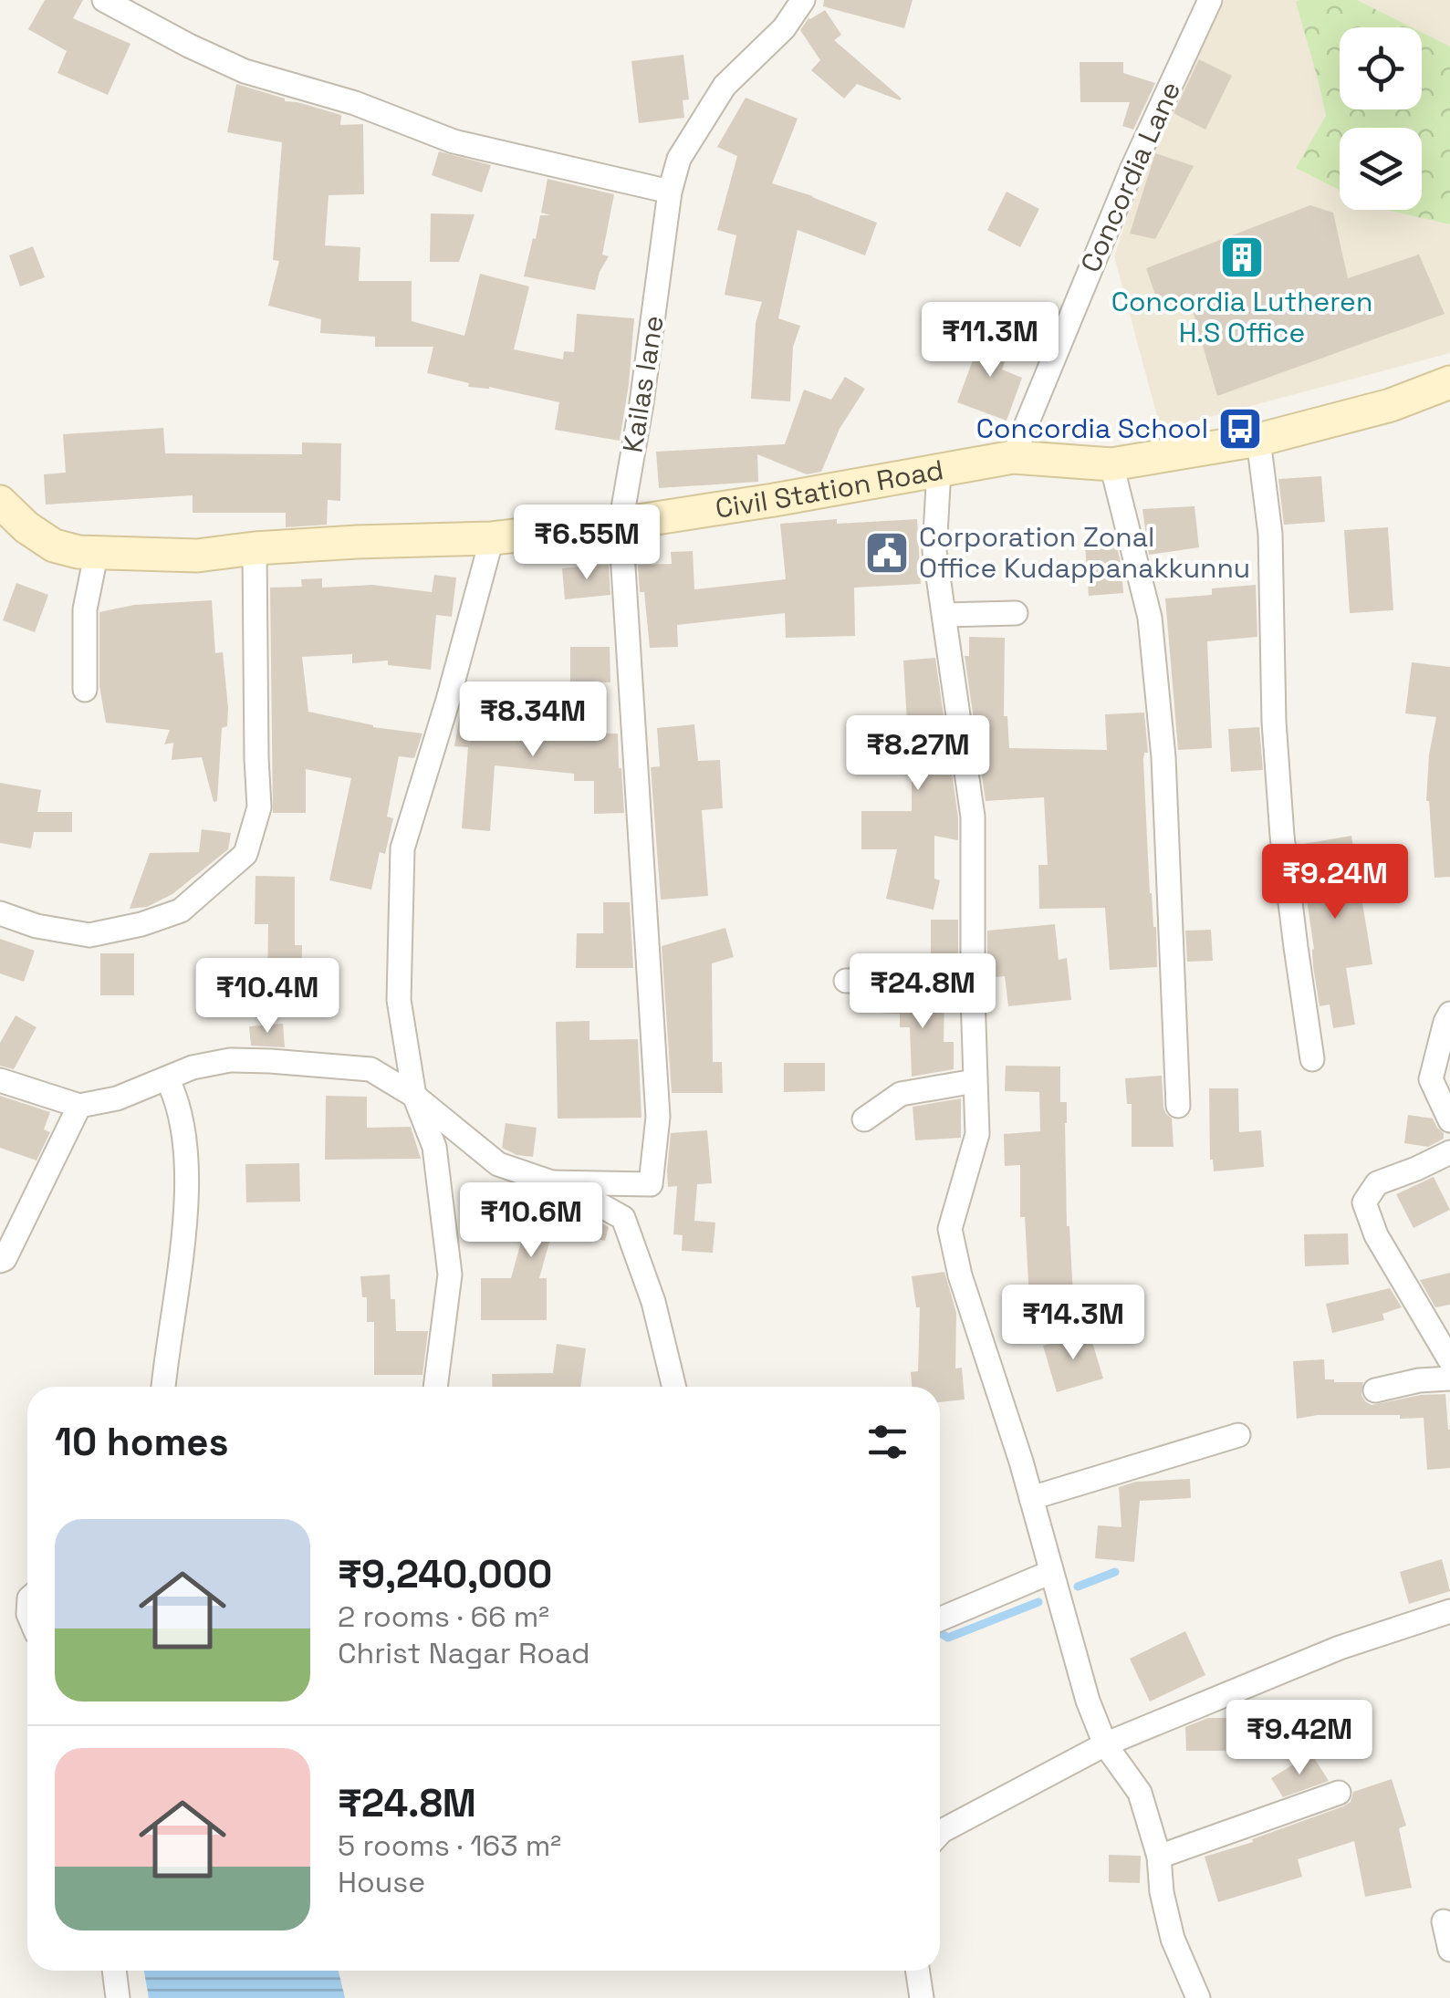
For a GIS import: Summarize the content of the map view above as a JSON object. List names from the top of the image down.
{
  "streets": {
    "main road": ["Civil Station Road"],
    "street": ["Concordia Lane", "Kailas lane"]
  },
  "crossings": [
    ["Concordia Lane", "Civil Station Road"],
    ["Kailas lane", "Civil Station Road"]
  ],
  "places": {
    "building": ["Concordia Lutheren H.S Office"],
    "bus stop": ["Concordia School"],
    "public building": ["Corporation Zonal Office Kudappanakkunnu"]
  },
  "page": {
    "price": [
      "₹11.3M",
      "₹6.55M",
      "₹8.34M",
      "₹8.27M",
      "₹9.24M",
      "₹24.8M",
      "₹10.4M",
      "₹10.6M",
      "₹14.3M",
      "₹9.42M"
    ],
    "heading": "10 homes",
    "list": [
      {
        "name": "₹9,240,000",
        "note": "2 rooms · 66 m² · Christ Nagar Road"
      },
      {
        "name": "₹24.8M",
        "note": "5 rooms · 163 m² · House"
      }
    ]
  }
}
